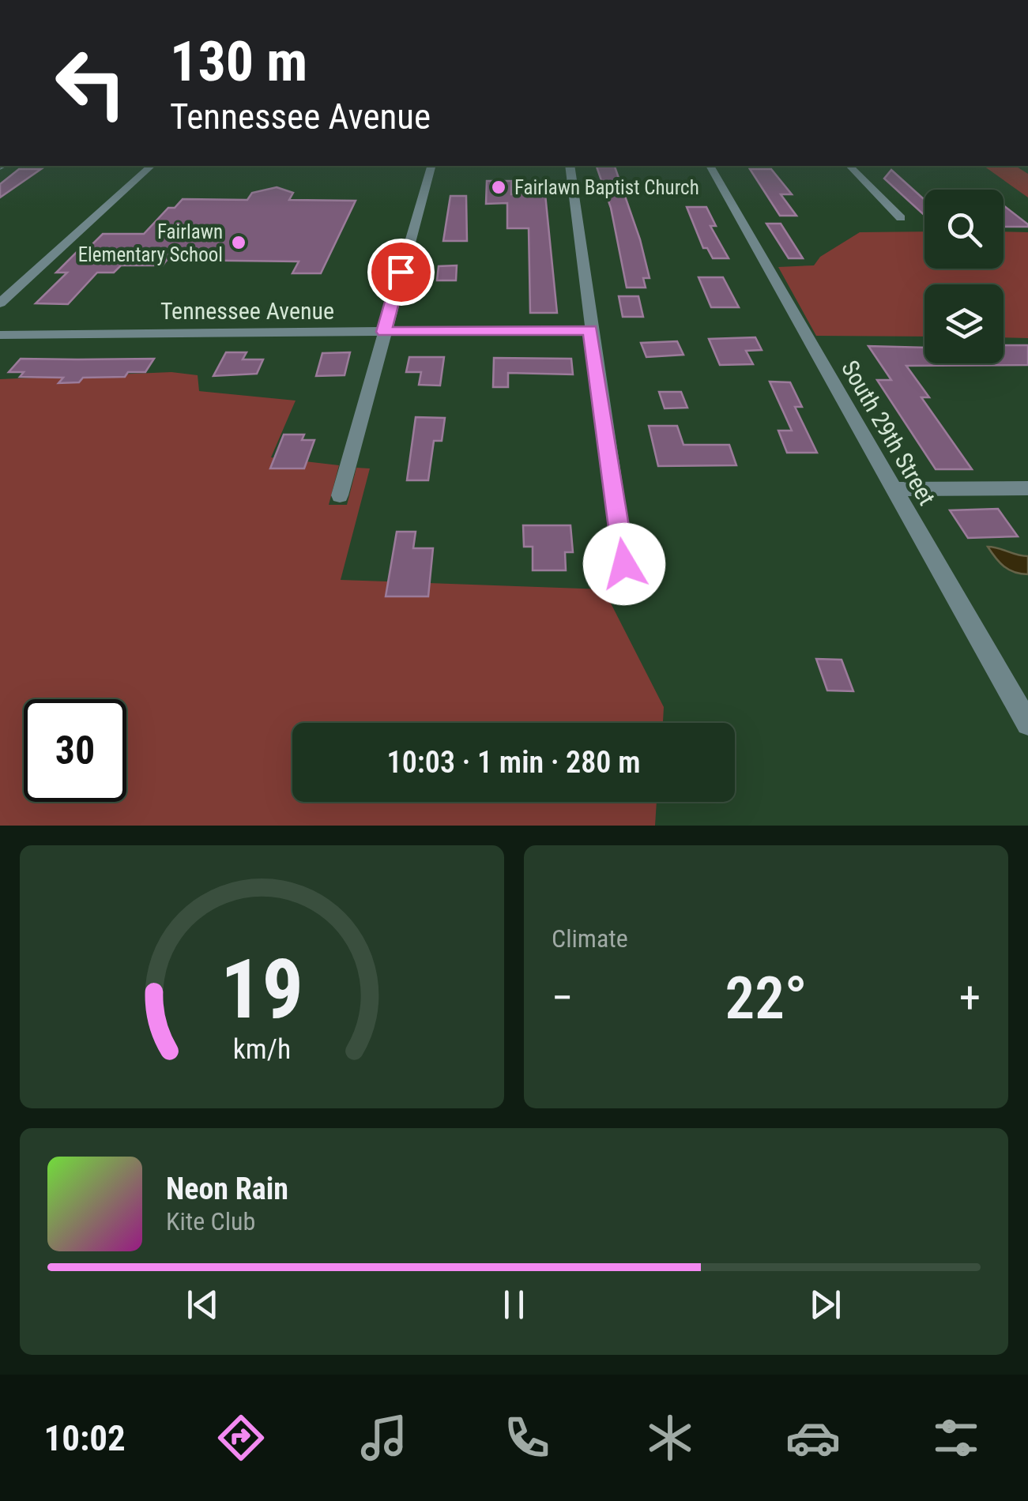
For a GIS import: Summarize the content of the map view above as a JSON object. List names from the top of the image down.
{
  "streets": {
    "street": ["Tennessee Avenue", "South 29th Street"]
  },
  "places": ["Fairlawn Baptist Church", "Fairlawn Elementary School"],
  "page": {
    "turn": ["130 m", "Tennessee Avenue"],
    "limit": "30",
    "trip": "10:03 · 1 min · 280 m",
    "tile": "Climate",
    "heat": ["−", "22°", "+"],
    "song": ["Neon Rain", "Kite Club"],
    "tabs": "10:02",
    "gauge": ["19", "km/h"]
  }
}
